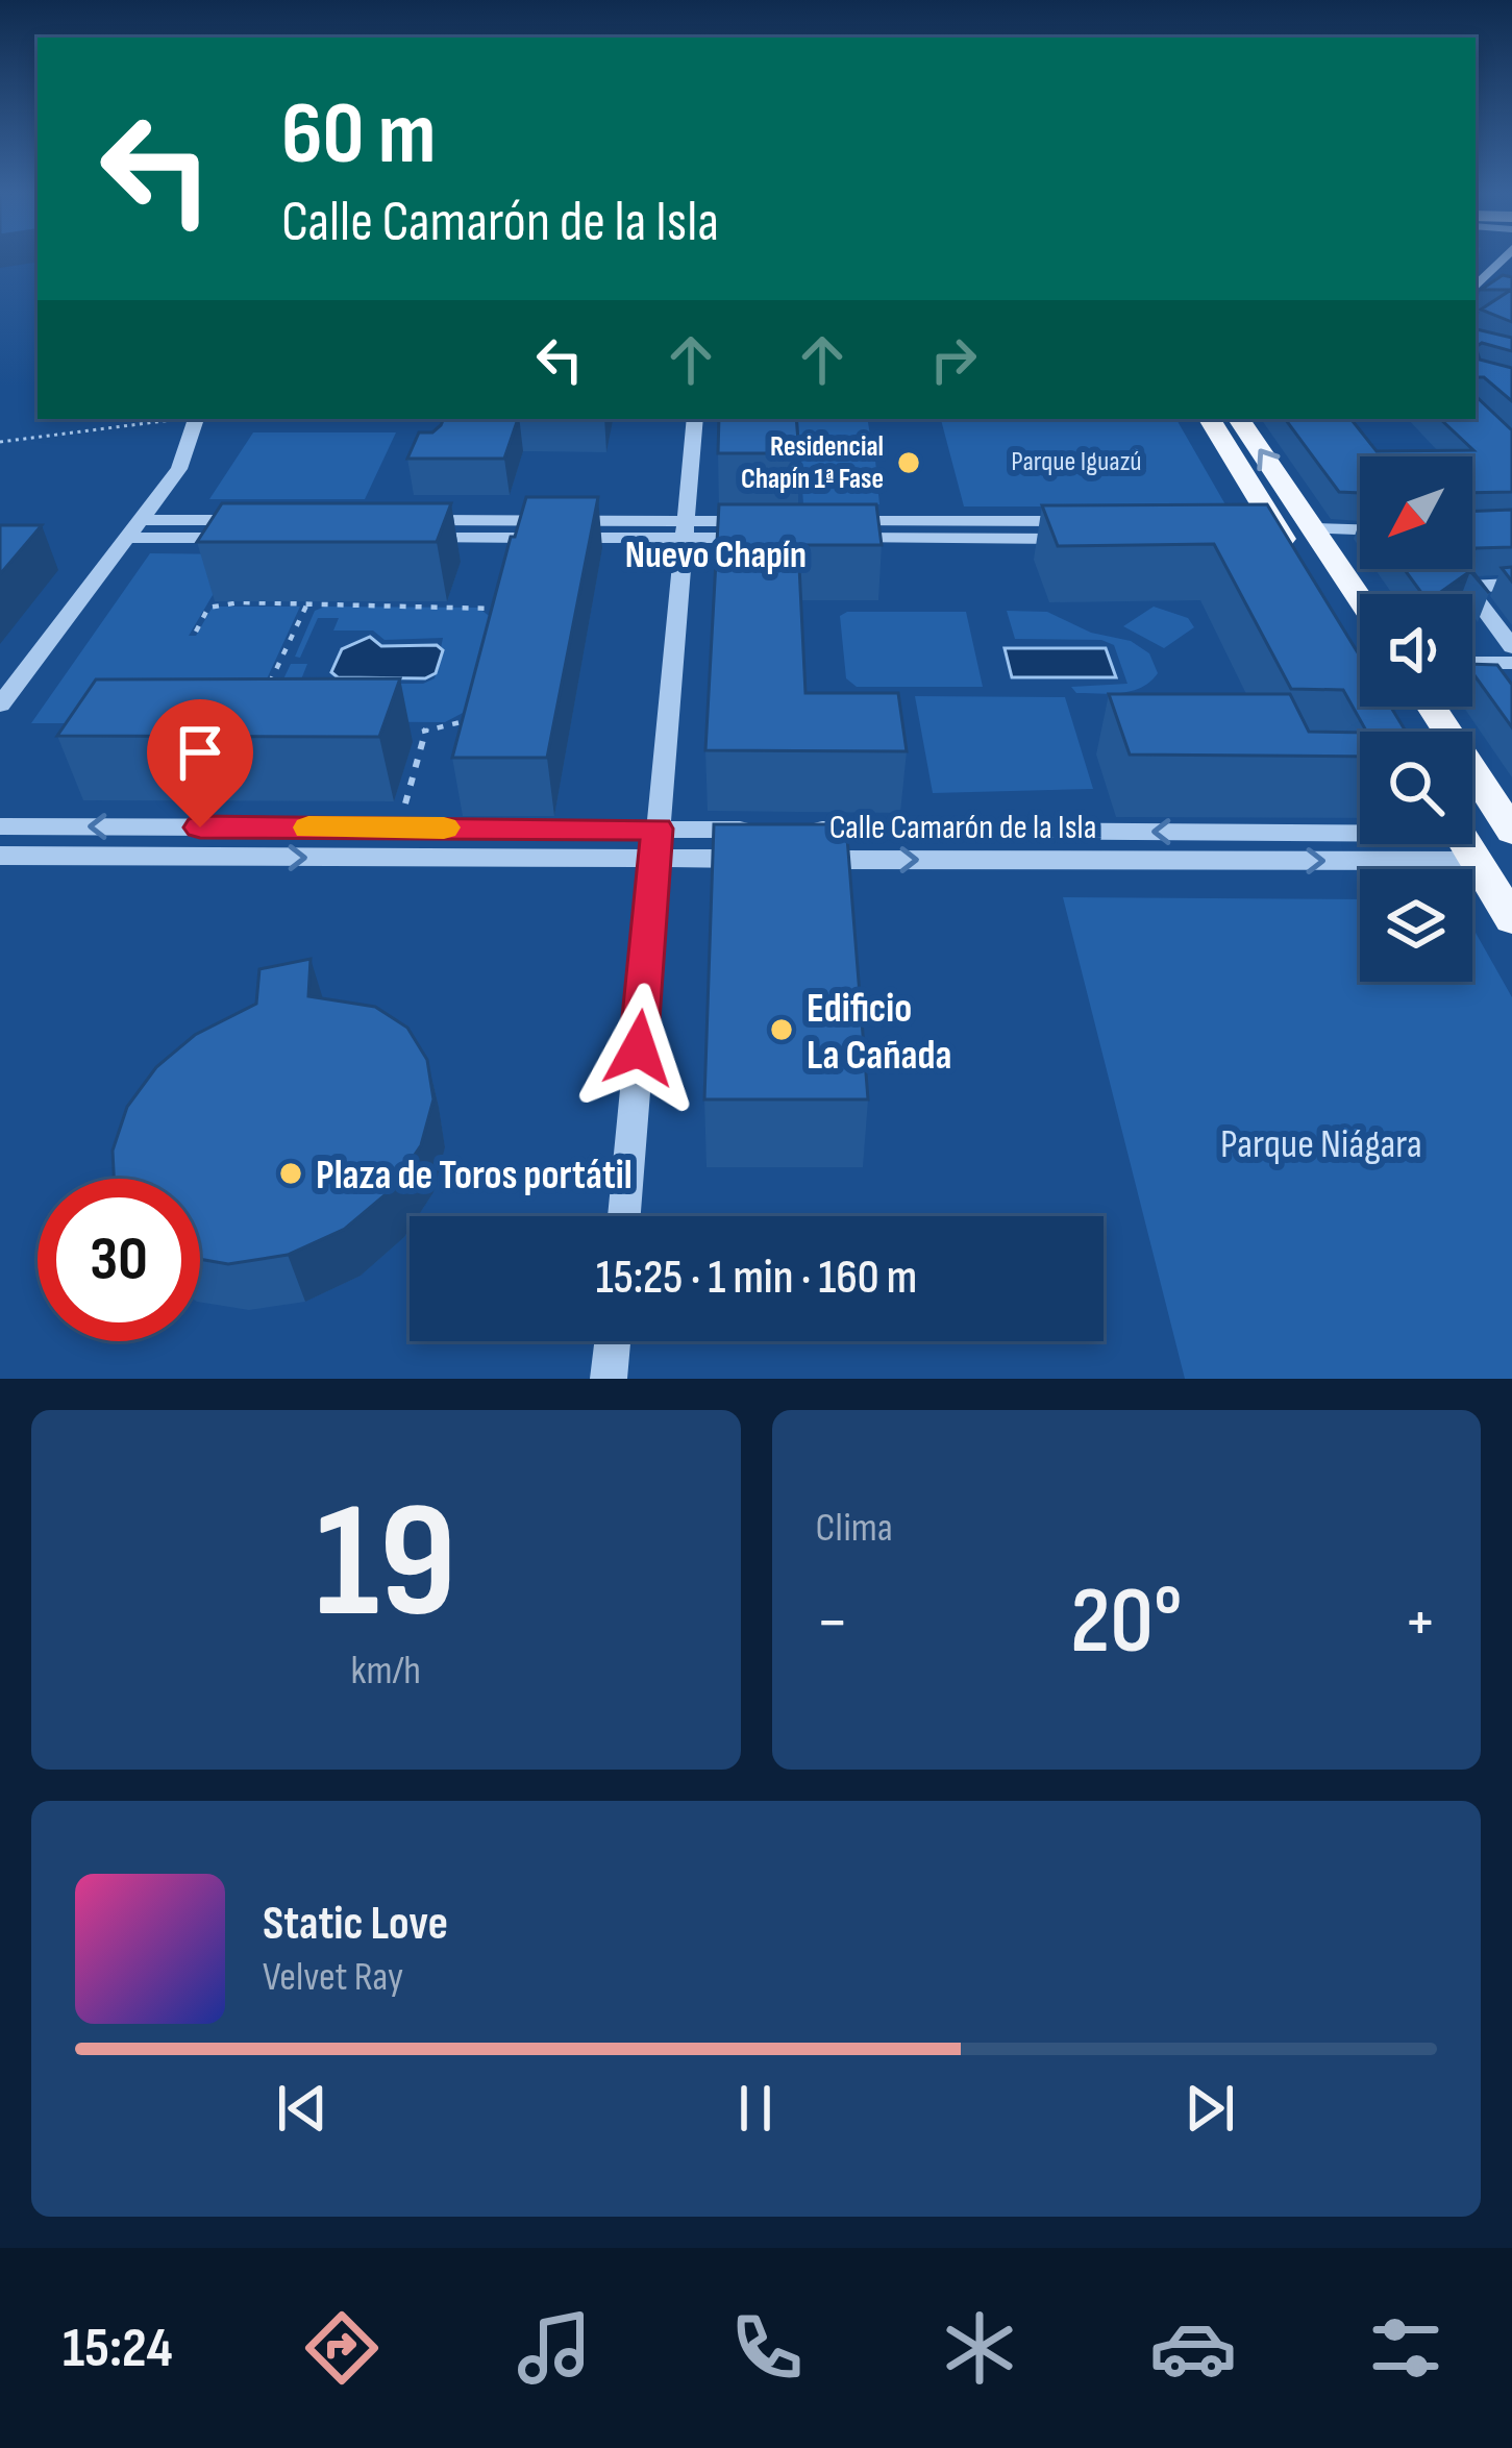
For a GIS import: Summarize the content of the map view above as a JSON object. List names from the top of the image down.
{
  "streets": {
    "street": ["Calle Camarón de la Isla"]
  },
  "districts": ["Nuevo Chapín"],
  "parks": ["Parque Iguazú", "Parque Niágara"],
  "places": ["Residencial Chapín 1ª Fase", "Edificio La Cañada", "Plaza de Toros portátil"],
  "north": "bottom left",
  "page": {
    "turn": ["60 m", "Calle Camarón de la Isla"],
    "limit": "30",
    "trip": "15:25 · 1 min · 160 m",
    "tile": [
      ["19", "km/h"],
      "Clima"
    ],
    "heat": ["−", "20°", "+"],
    "song": ["Static Love", "Velvet Ray"],
    "tabs": "15:24"
  }
}
